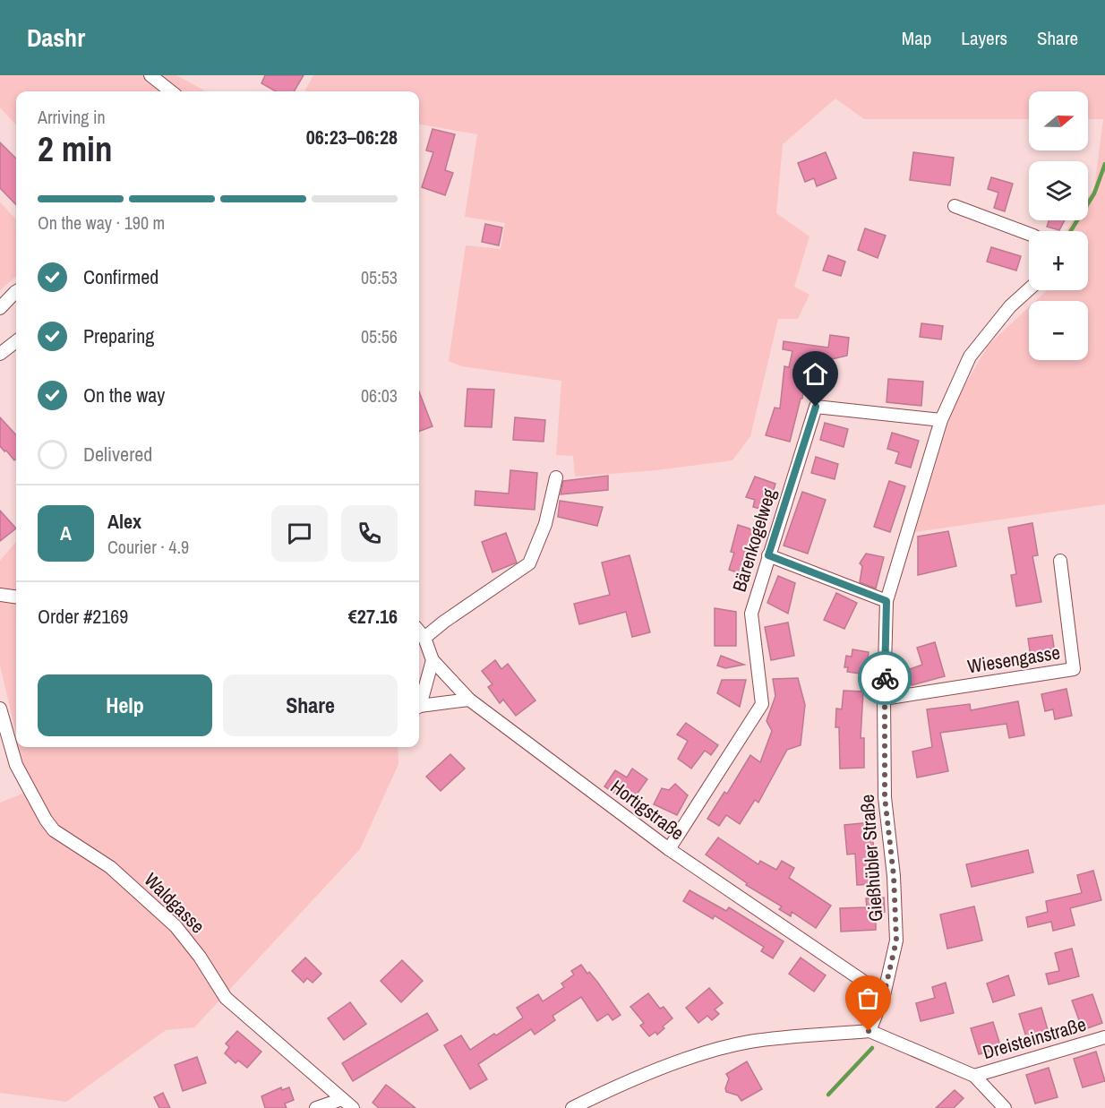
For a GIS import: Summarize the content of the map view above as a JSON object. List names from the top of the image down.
{
  "streets": {
    "street": [
      "Bärenkogelweg",
      "Wiesengasse",
      "Hortigstraße",
      "Gießhübler Straße",
      "Waldgasse",
      "Dreisteinstraße"
    ]
  },
  "crossings": [
    ["Bärenkogelweg", "Hortigstraße"],
    ["Bärenkogelweg", "Gießhübler Straße"],
    ["Wiesengasse", "Gießhübler Straße"],
    ["Hortigstraße", "Gießhübler Straße"],
    ["Gießhübler Straße", "Dreisteinstraße"]
  ],
  "north": "right",
  "page": {
    "header": "Dashr",
    "nav": ["Map", "Layers", "Share"],
    "map_buttons": ["+", "−"],
    "heading": ["2 min", "Arriving in", "06:23–06:28"],
    "panel": [
      "Alex",
      "Courier · 4.9",
      "Order #2169",
      "€27.16"
    ],
    "bar": "On the way · 190 m",
    "list": [
      ["Confirmed", "05:53"],
      ["Preparing", "05:56"],
      ["On the way", "06:03"],
      "Delivered"
    ],
    "round": "A",
    "buttons": ["Help", "Share"]
  }
}
